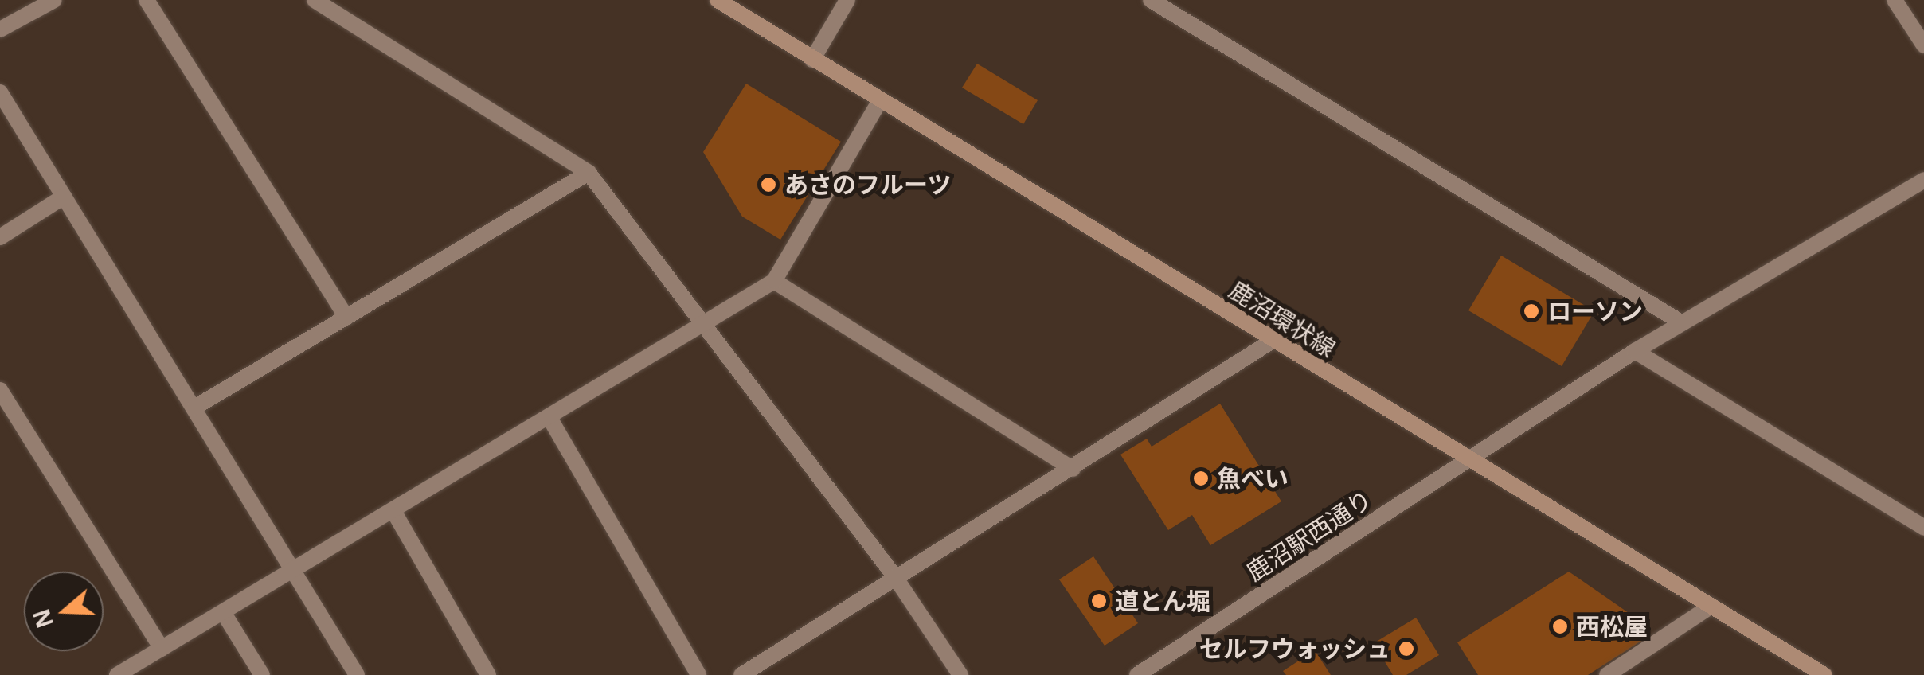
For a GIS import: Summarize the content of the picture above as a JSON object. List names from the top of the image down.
{
  "streets": {
    "main road": ["鹿沼環状線"],
    "street": ["鹿沼駅西通り"]
  },
  "crossings": [
    ["鹿沼環状線", "鹿沼駅西通り"]
  ],
  "places": [
    "あさのフルーツ",
    "ローソン",
    "魚べい",
    "道とん堀",
    "西松屋",
    "セルフウォッシュ"
  ],
  "north": "left"
}
